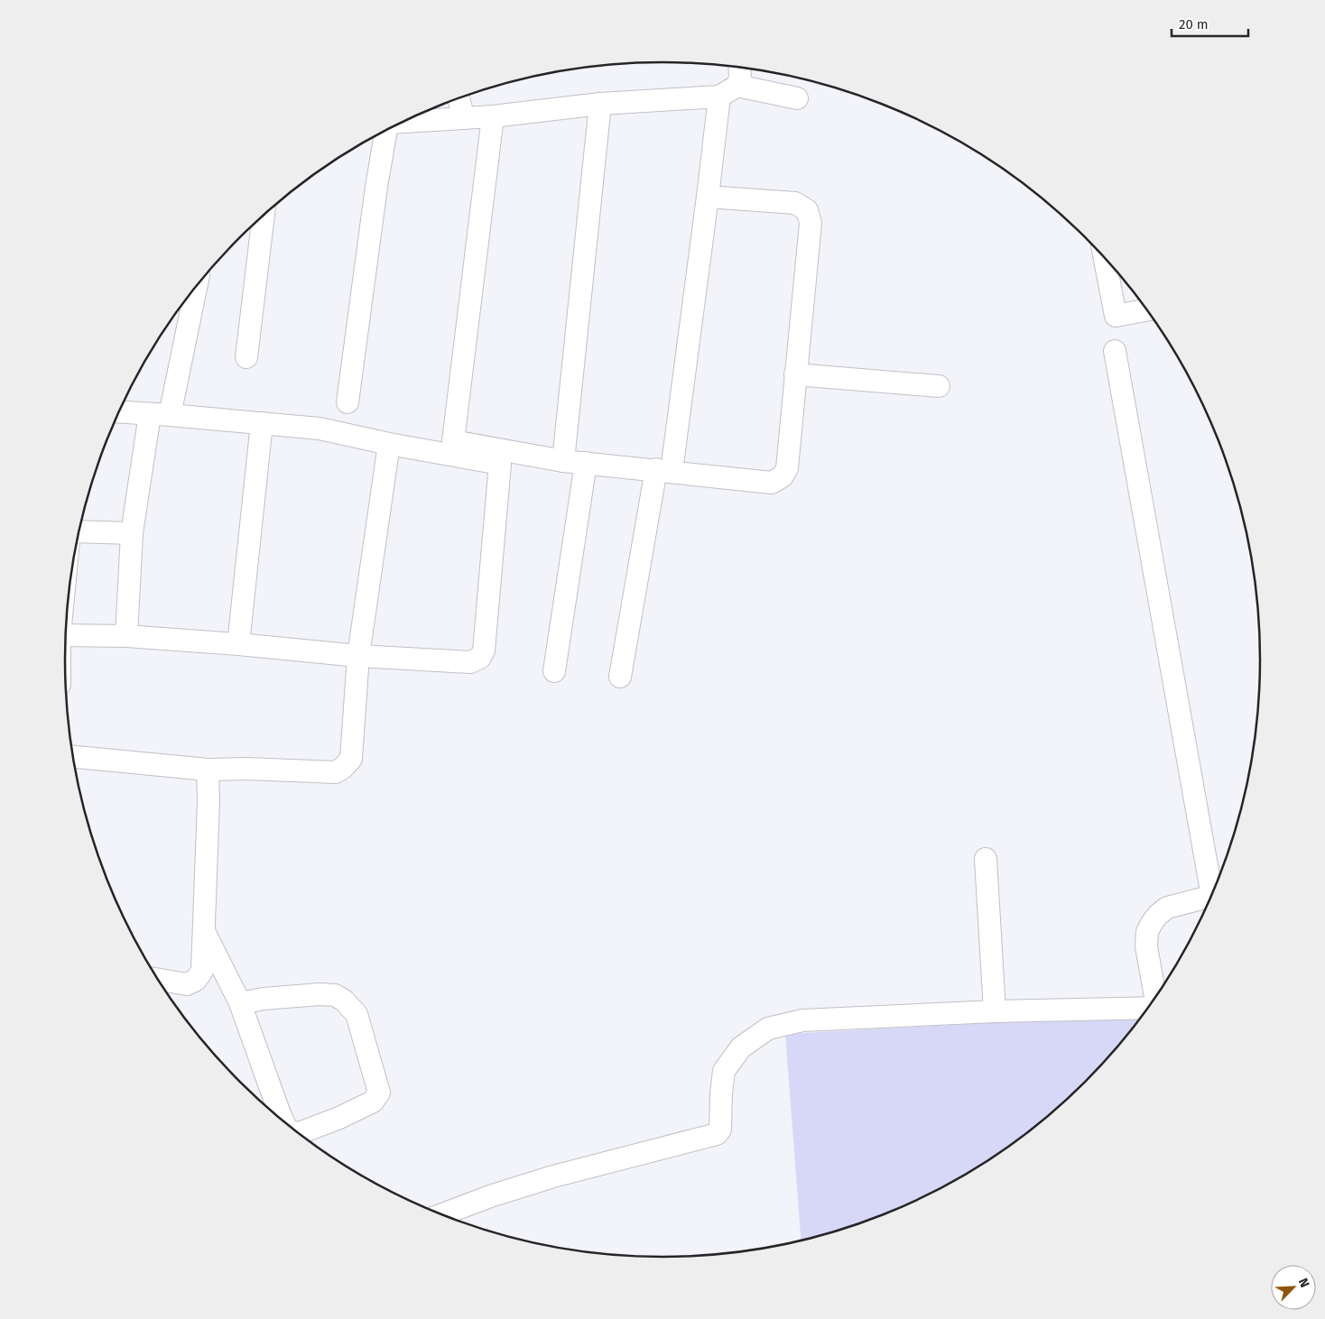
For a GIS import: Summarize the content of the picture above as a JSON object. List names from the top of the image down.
{
  "scale_bar": "20 m",
  "north": "top right"
}
